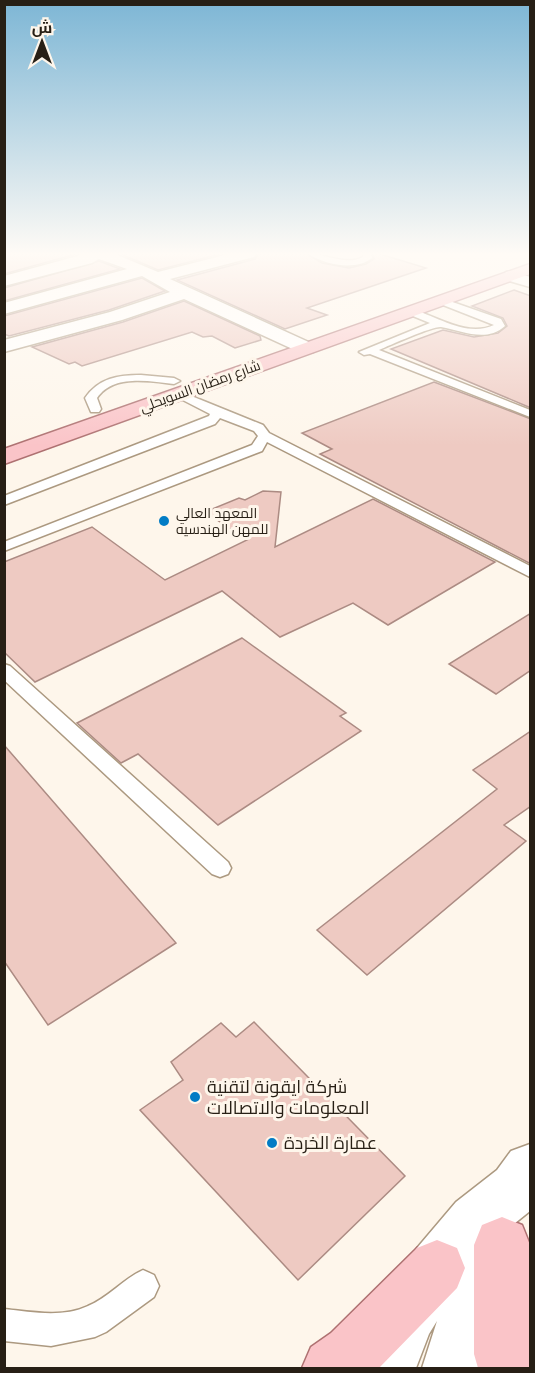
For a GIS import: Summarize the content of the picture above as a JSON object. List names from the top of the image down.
{
  "streets": {
    "main road": ["شارع رمضان السويحلي"]
  },
  "places": ["المعهد العالي للمهن الهندسيه", "شركة ايقونة لتقنية المعلومات والاتصالات", "عمارة الخردة"],
  "north": "top"
}
